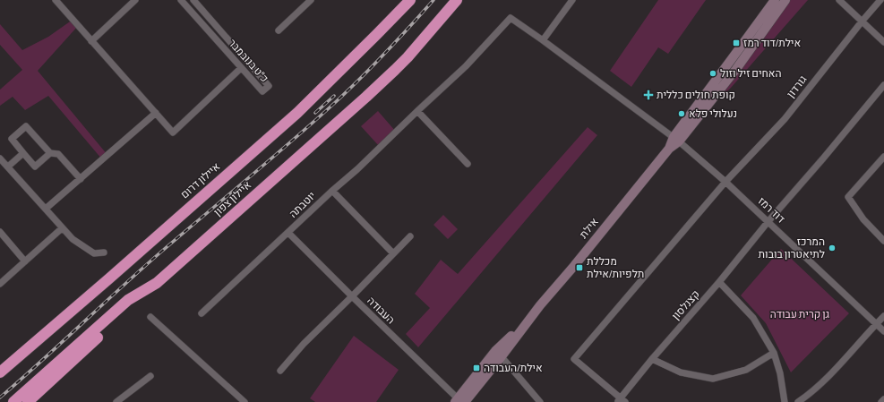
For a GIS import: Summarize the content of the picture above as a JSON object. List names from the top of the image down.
{
  "streets": {
    "highway": ["איילון דרום", "איילון צפון"],
    "street": [
      "כ\"ט בנובמבר",
      "גורדון",
      "יוטבתה",
      "דוד רמז",
      "אילת",
      "קצנלסון",
      "העבודה"
    ]
  },
  "crossings": [
    ["גורדון", "דוד רמז"],
    ["גורדון", "קצנלסון"],
    ["יוטבתה", "דוד רמז"],
    ["יוטבתה", "העבודה"],
    ["דוד רמז", "אילת"],
    ["דוד רמז", "קצנלסון"],
    ["אילת", "העבודה"]
  ],
  "parks": ["גן קרית עבודה"],
  "places": {
    "transit": ["אילת/דוד רמז", "מכללת תלפיות/אילת", "אילת/העבודה"],
    "other": ["האחים זיל וזול", "נעלולי פלא", "המרכז לתיאטרון בובות"],
    "health": ["קופת חולים כללית"]
  }
}
